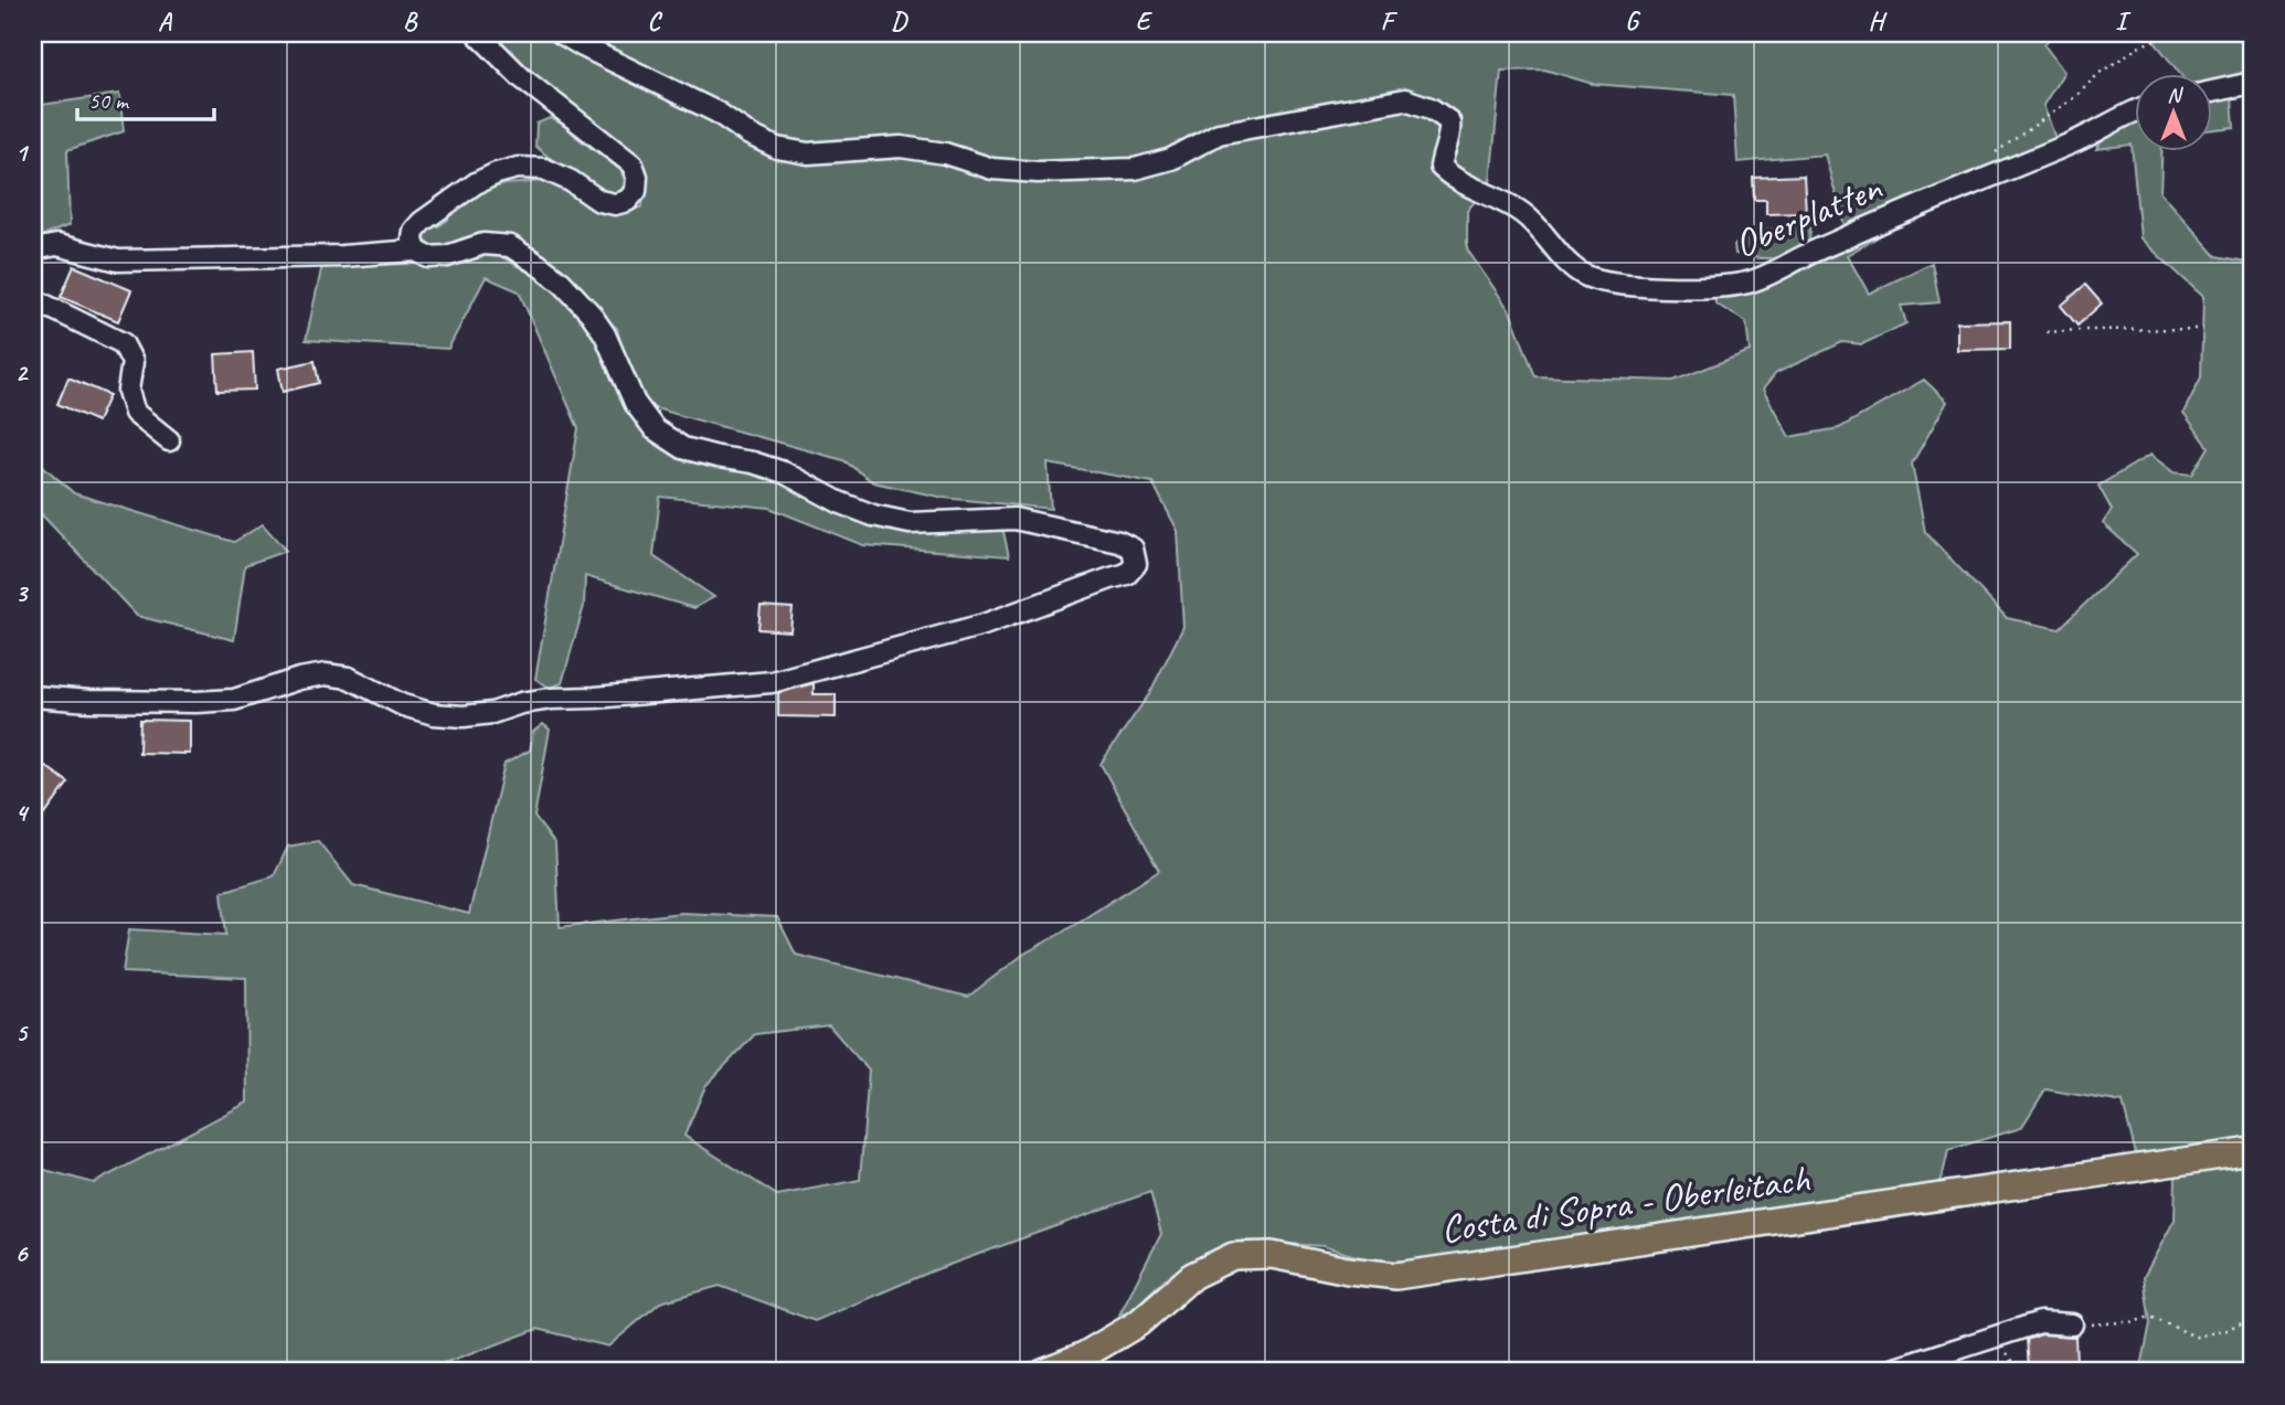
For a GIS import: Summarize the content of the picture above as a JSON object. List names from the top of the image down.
{
  "streets": {
    "main road": ["Costa di Sopra - Oberleitach"],
    "street": ["Oberplatten"]
  },
  "scale_bar": "50 m",
  "north": "top",
  "grid": {
    "columns": [
      "A",
      "B",
      "C",
      "D",
      "E",
      "F",
      "G",
      "H",
      "I"
    ],
    "rows": [
      "1",
      "2",
      "3",
      "4",
      "5",
      "6"
    ]
  }
}
